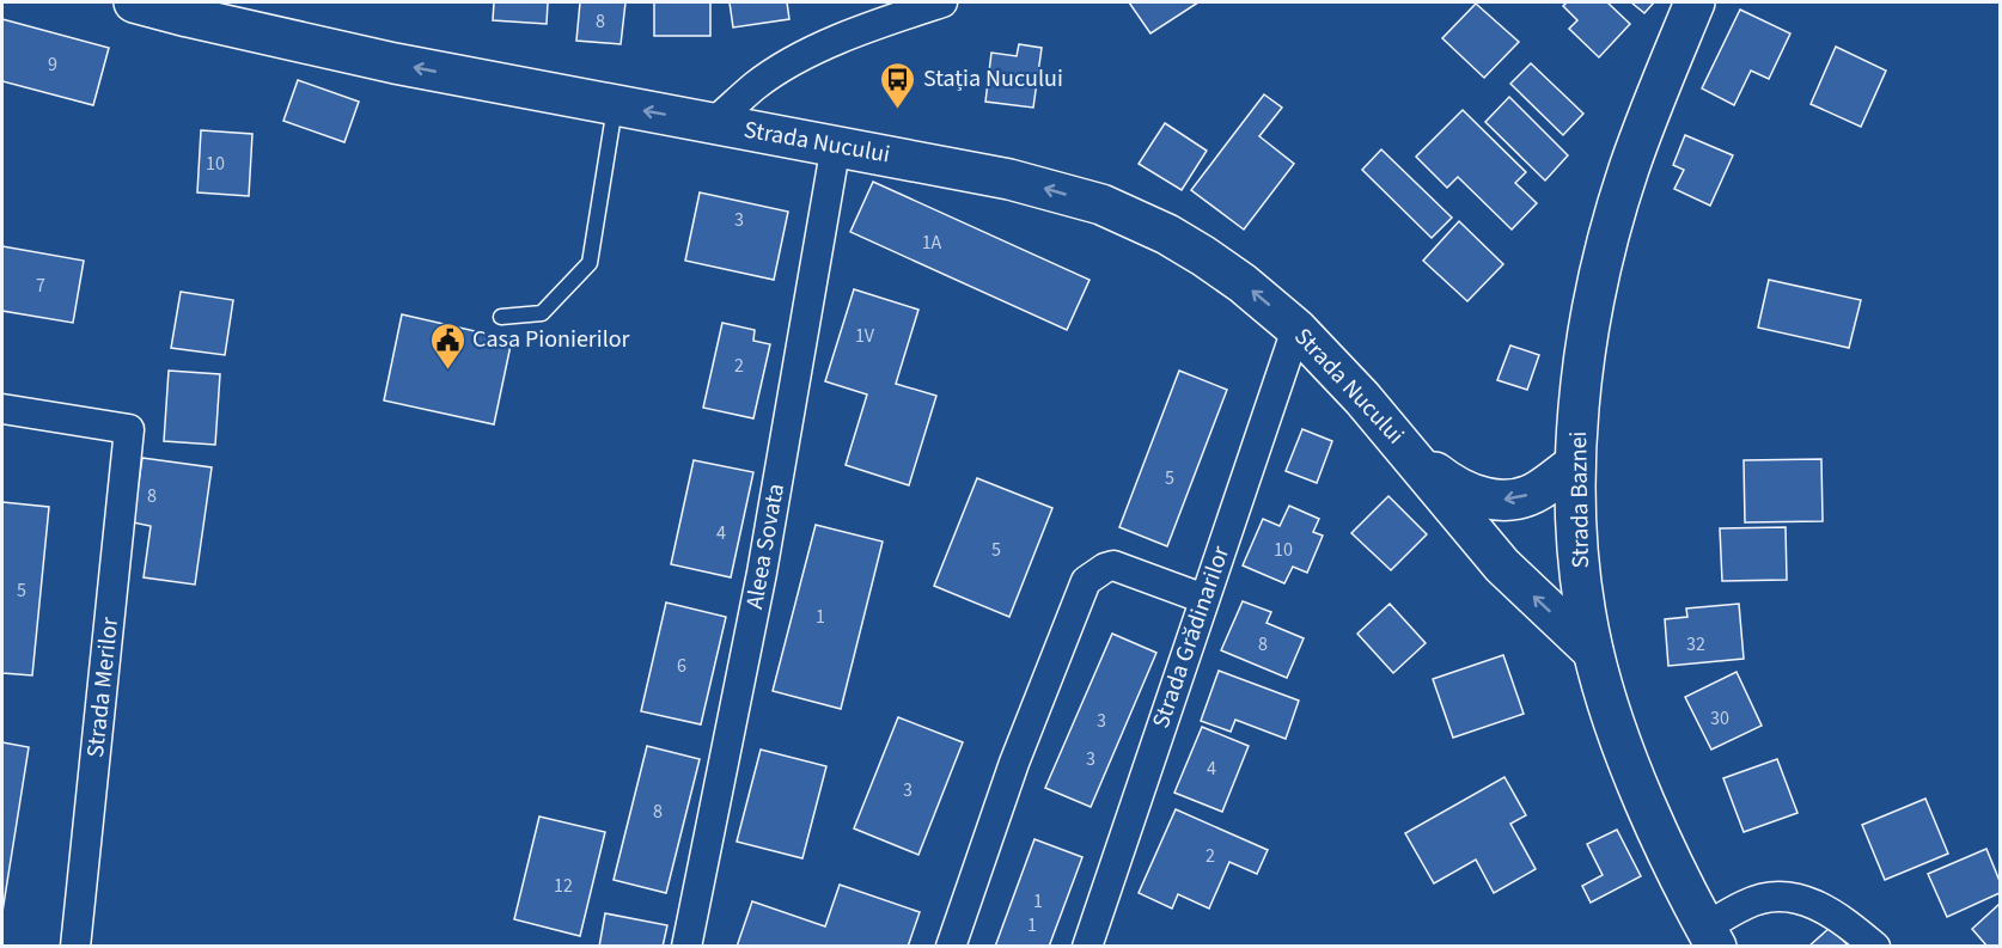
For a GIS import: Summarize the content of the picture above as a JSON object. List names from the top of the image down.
{
  "streets": {
    "main road": ["Strada Nucului", "Strada Baznei"],
    "street": ["Aleea Sovata", "Strada Grădinarilor", "Strada Merilor"]
  },
  "crossings": [
    ["Strada Nucului", "Strada Baznei"],
    ["Strada Nucului", "Aleea Sovata"],
    ["Strada Nucului", "Strada Grădinarilor"]
  ],
  "one_way": ["Strada Nucului"],
  "places": {
    "bus stop": ["Stația Nucului"],
    "public building": ["Casa Pionierilor"]
  },
  "house_numbers": [
    "8",
    "9",
    "10",
    "3",
    "1A",
    "7",
    "1V",
    "2",
    "5",
    "8",
    "4",
    "5",
    "10",
    "5",
    "1",
    "8",
    "32",
    "6",
    "30",
    "3",
    "3",
    "4",
    "3",
    "8",
    "2",
    "12",
    "1",
    "1"
  ]
}
